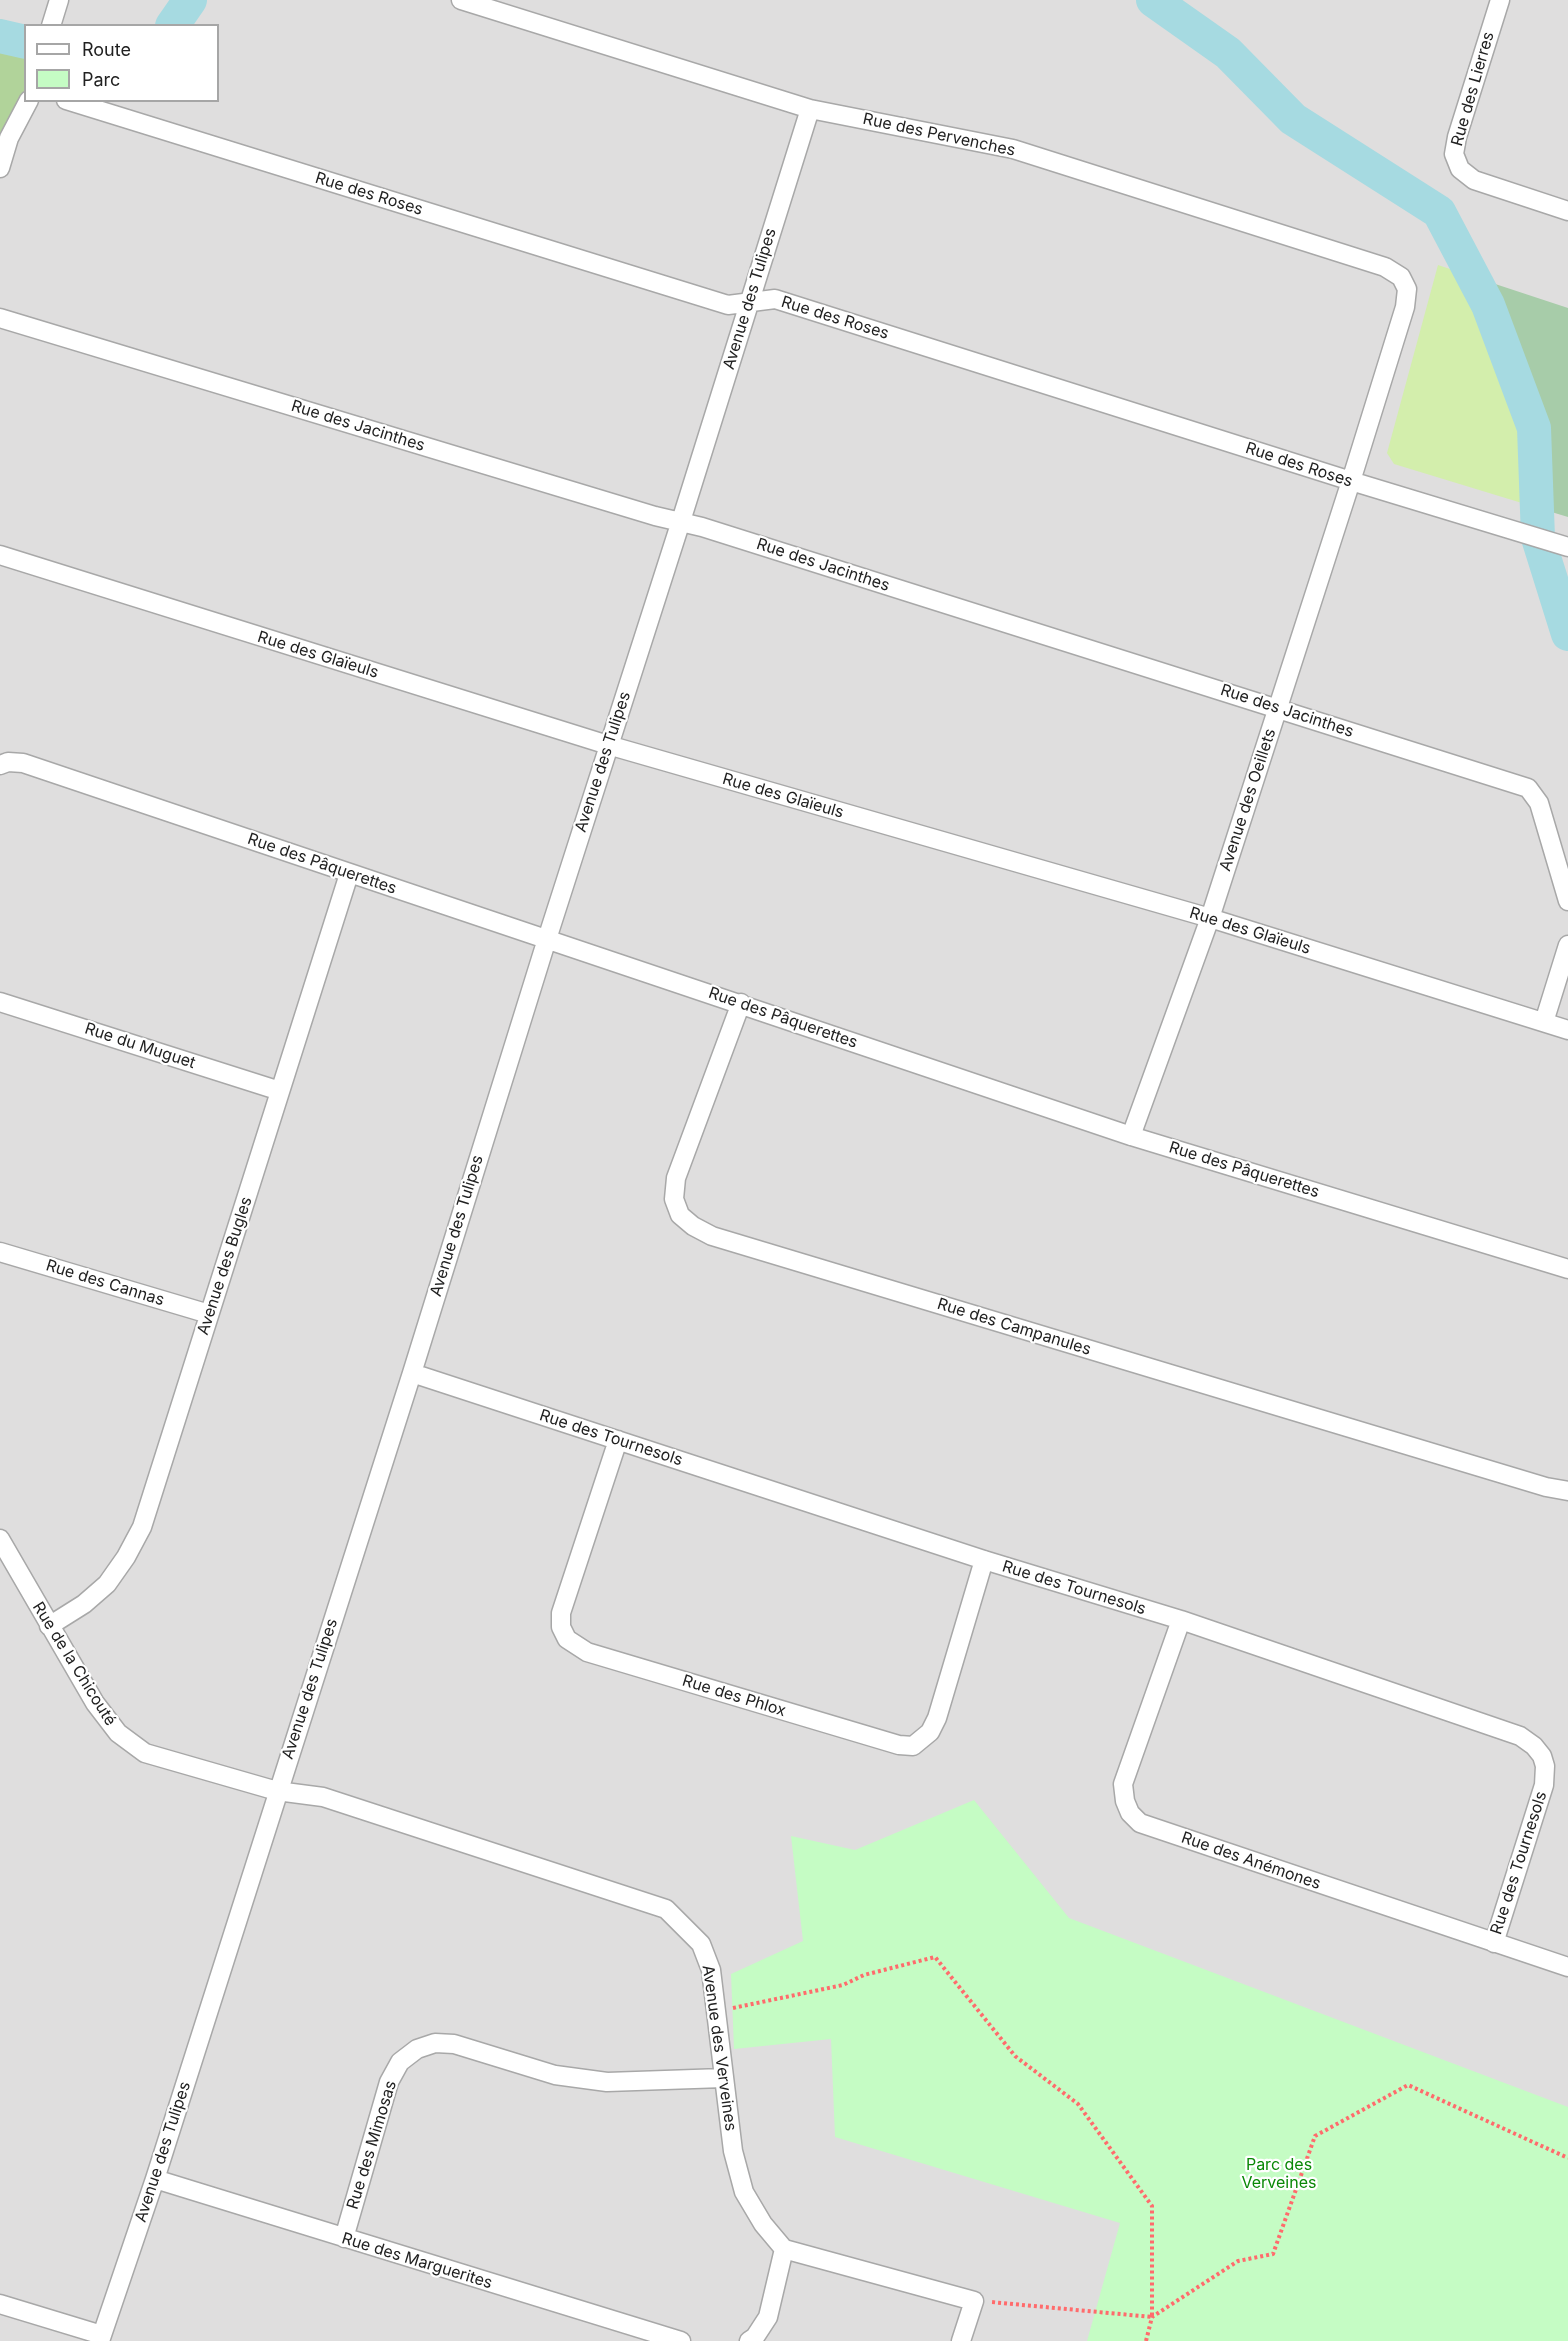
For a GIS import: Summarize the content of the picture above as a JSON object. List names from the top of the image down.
{
  "streets": {
    "street": [
      "Rue des Lierres",
      "Rue des Pervenches",
      "Rue des Roses",
      "Avenue des Tulipes",
      "Rue des Jacinthes",
      "Rue des Glaïeuls",
      "Avenue des Oeillets",
      "Rue des Pâquerettes",
      "Rue du Muguet",
      "Avenue des Bugles",
      "Rue des Cannas",
      "Rue des Campanules",
      "Rue des Tournesols",
      "Rue de la Chicouté",
      "Rue des Phlox",
      "Rue des Anémones",
      "Avenue des Verveines",
      "Rue des Mimosas",
      "Rue des Marguerites"
    ]
  },
  "crossings": [
    ["Rue des Pervenches", "Avenue des Tulipes"],
    ["Rue des Pervenches", "Avenue des Oeillets"],
    ["Rue des Roses", "Avenue des Tulipes"],
    ["Rue des Roses", "Avenue des Oeillets"],
    ["Avenue des Tulipes", "Rue des Jacinthes"],
    ["Avenue des Tulipes", "Rue des Glaïeuls"],
    ["Avenue des Tulipes", "Rue des Pâquerettes"],
    ["Avenue des Tulipes", "Rue des Tournesols"],
    ["Avenue des Tulipes", "Rue de la Chicouté"],
    ["Avenue des Tulipes", "Avenue des Verveines"],
    ["Avenue des Tulipes", "Rue des Marguerites"],
    ["Rue des Jacinthes", "Avenue des Oeillets"],
    ["Rue des Glaïeuls", "Avenue des Oeillets"],
    ["Avenue des Oeillets", "Rue des Pâquerettes"],
    ["Rue des Pâquerettes", "Avenue des Bugles"],
    ["Rue des Pâquerettes", "Rue des Campanules"],
    ["Rue du Muguet", "Avenue des Bugles"],
    ["Avenue des Bugles", "Rue des Cannas"],
    ["Avenue des Bugles", "Rue de la Chicouté"],
    ["Rue des Tournesols", "Rue des Phlox"],
    ["Rue des Tournesols", "Rue des Anémones"],
    ["Rue de la Chicouté", "Avenue des Verveines"],
    ["Avenue des Verveines", "Rue des Mimosas"],
    ["Rue des Mimosas", "Rue des Marguerites"]
  ],
  "parks": ["Parc des Verveines"],
  "legend": ["Route", "Parc"]
}
